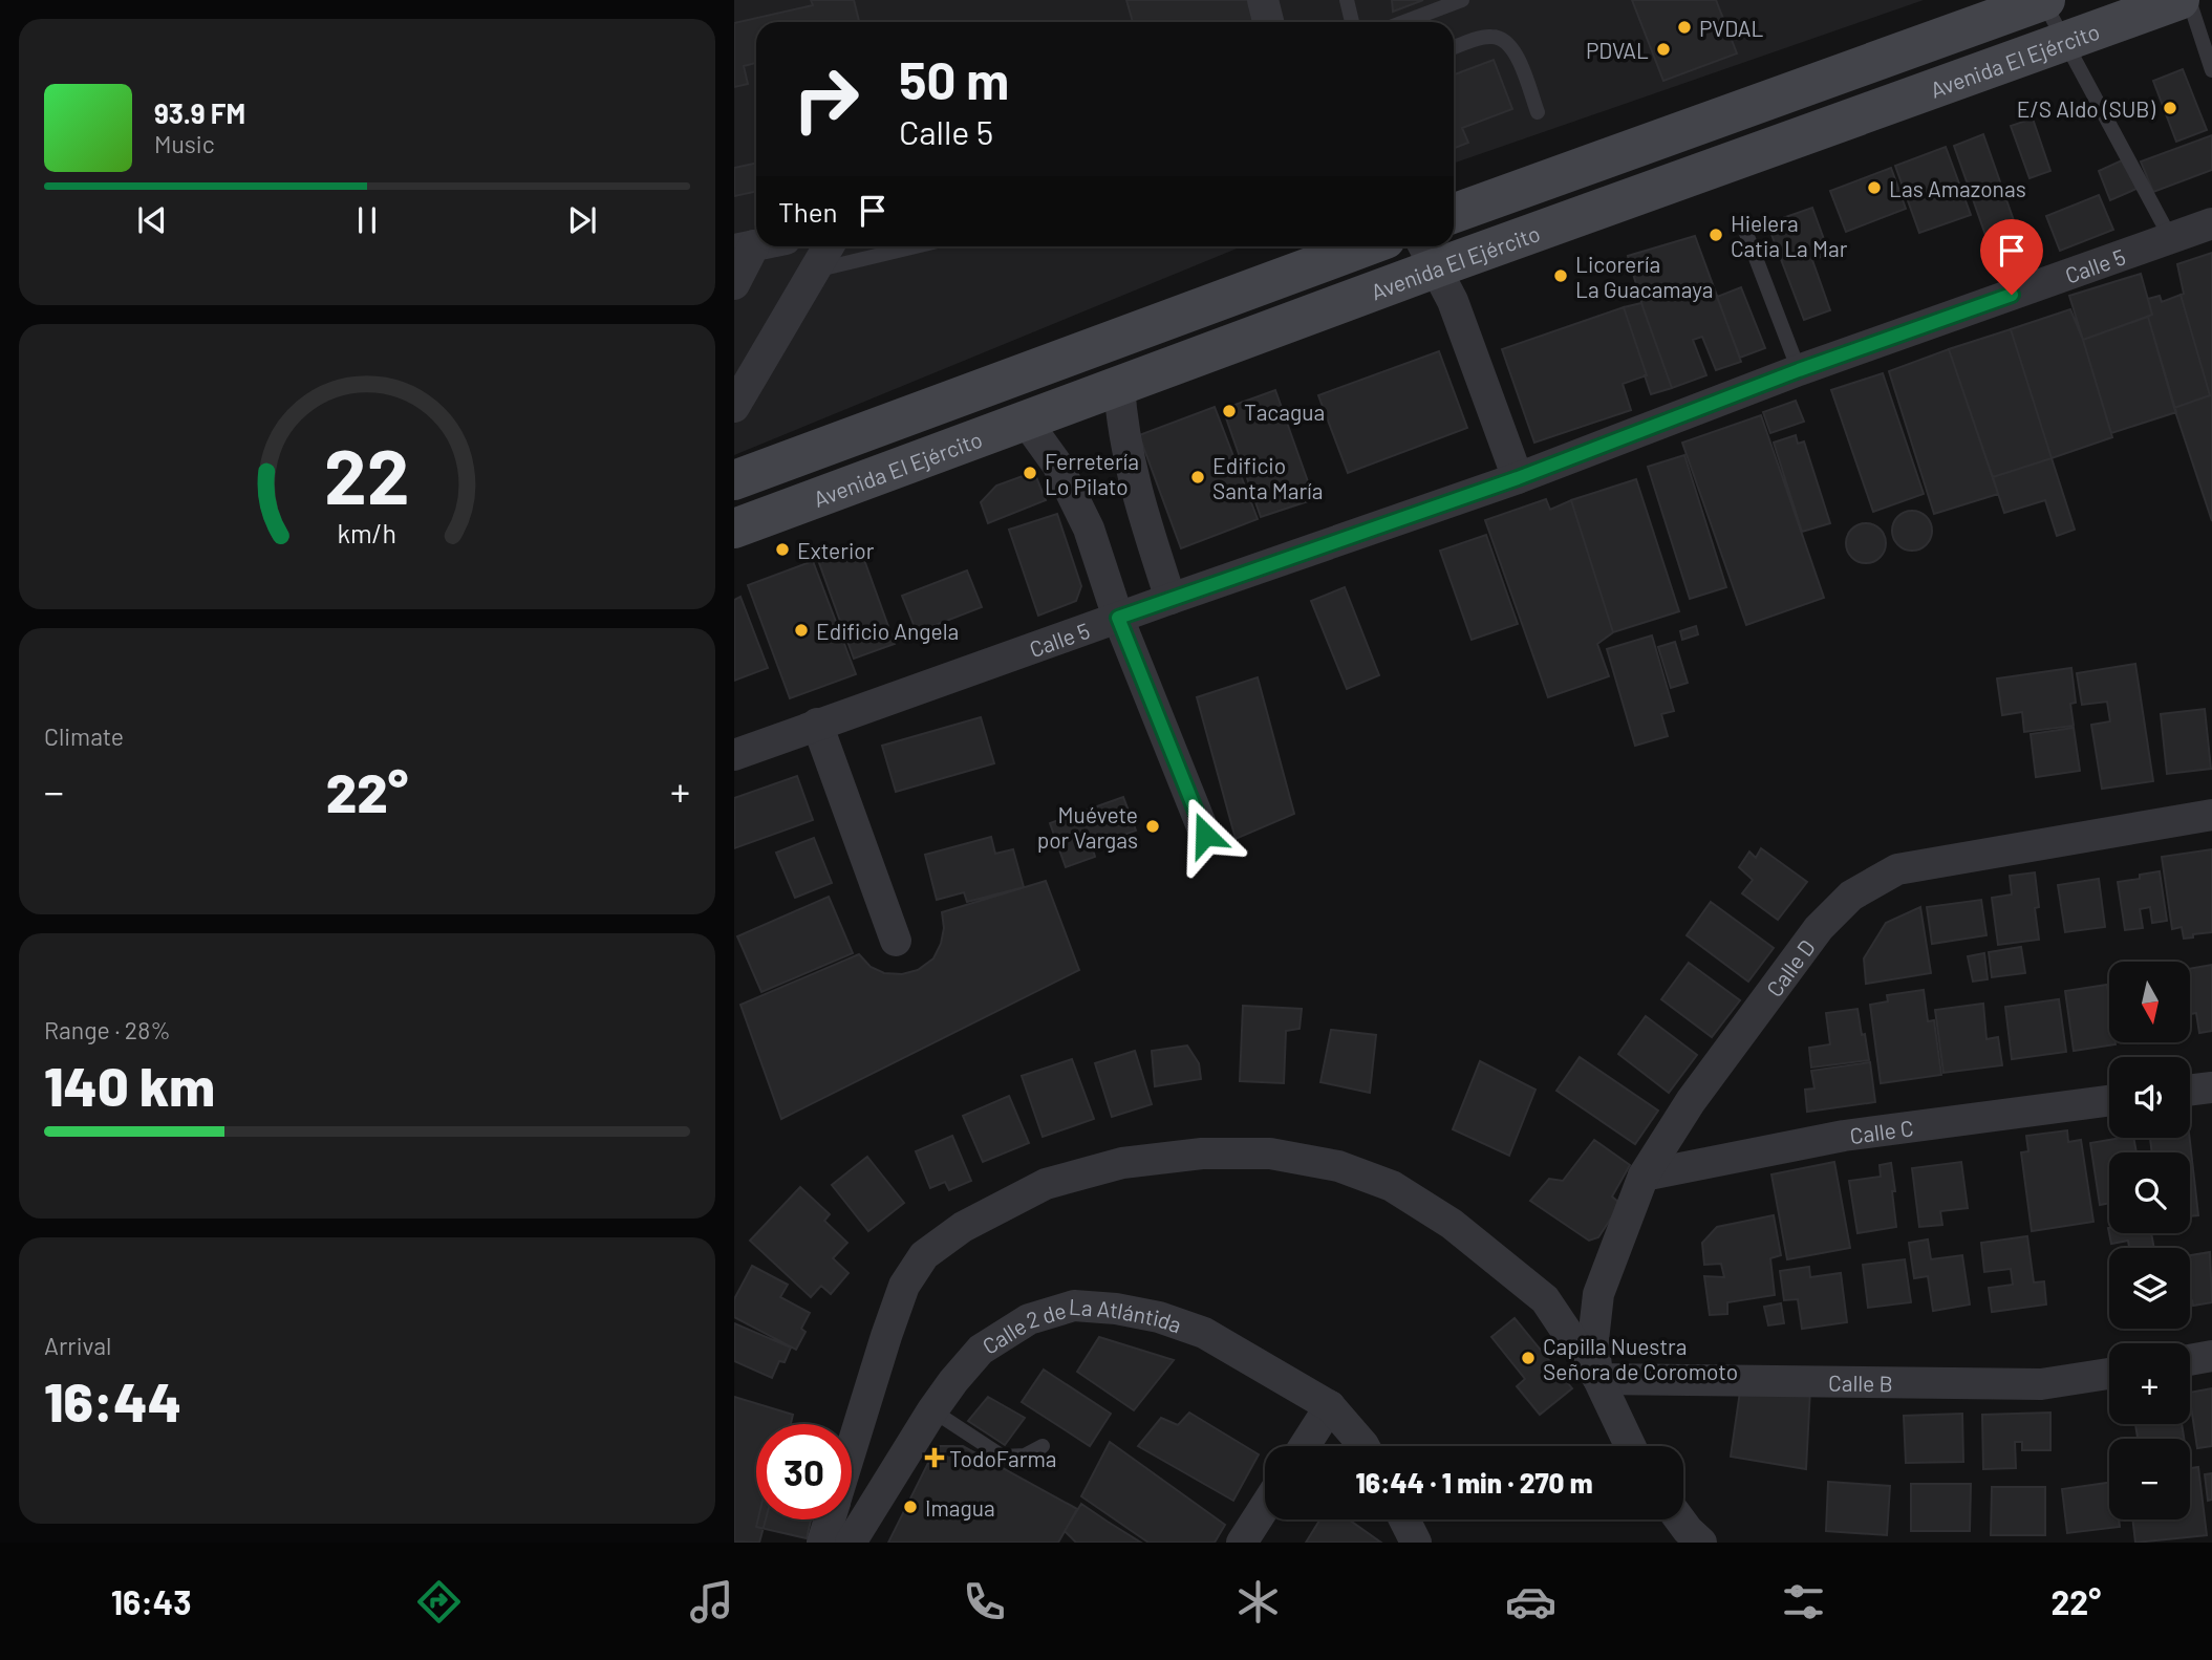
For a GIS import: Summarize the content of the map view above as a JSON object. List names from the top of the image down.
{
  "streets": {
    "main road": ["Avenida El Ejército"],
    "street": [
      "Calle 5",
      "Calle D",
      "Calle C",
      "Calle 2 de La Atlántida",
      "Calle B"
    ]
  },
  "crossings": [
    ["Calle D", "Calle C"],
    ["Calle D", "Calle B"]
  ],
  "places": {
    "other": [
      "PVDAL",
      "PDVAL",
      "E/S Aldo (SUB)",
      "Las Amazonas",
      "Hielera Catia La Mar",
      "Licorería La Guacamaya",
      "Tacagua",
      "Ferretería Lo Pilato",
      "Edificio Santa María",
      "Exterior",
      "Edificio Angela",
      "Muévete por Vargas",
      "Capilla Nuestra Señora de Coromoto",
      "Imagua"
    ],
    "health": ["TodoFarma"]
  },
  "north": "bottom",
  "page": {
    "turn": ["50 m", "Calle 5"],
    "song": ["93.9 FM", "Music"],
    "then": "Then",
    "tile": [
      "Climate",
      ["Range · 28%", "140 km"],
      ["Arrival", "16:44"]
    ],
    "heat": ["−", "22°", "+"],
    "map_buttons": ["+", "−"],
    "limit": "30",
    "trip": "16:44 · 1 min · 270 m",
    "tabs": ["16:43", "22°"],
    "gauge": ["22", "km/h"]
  }
}
